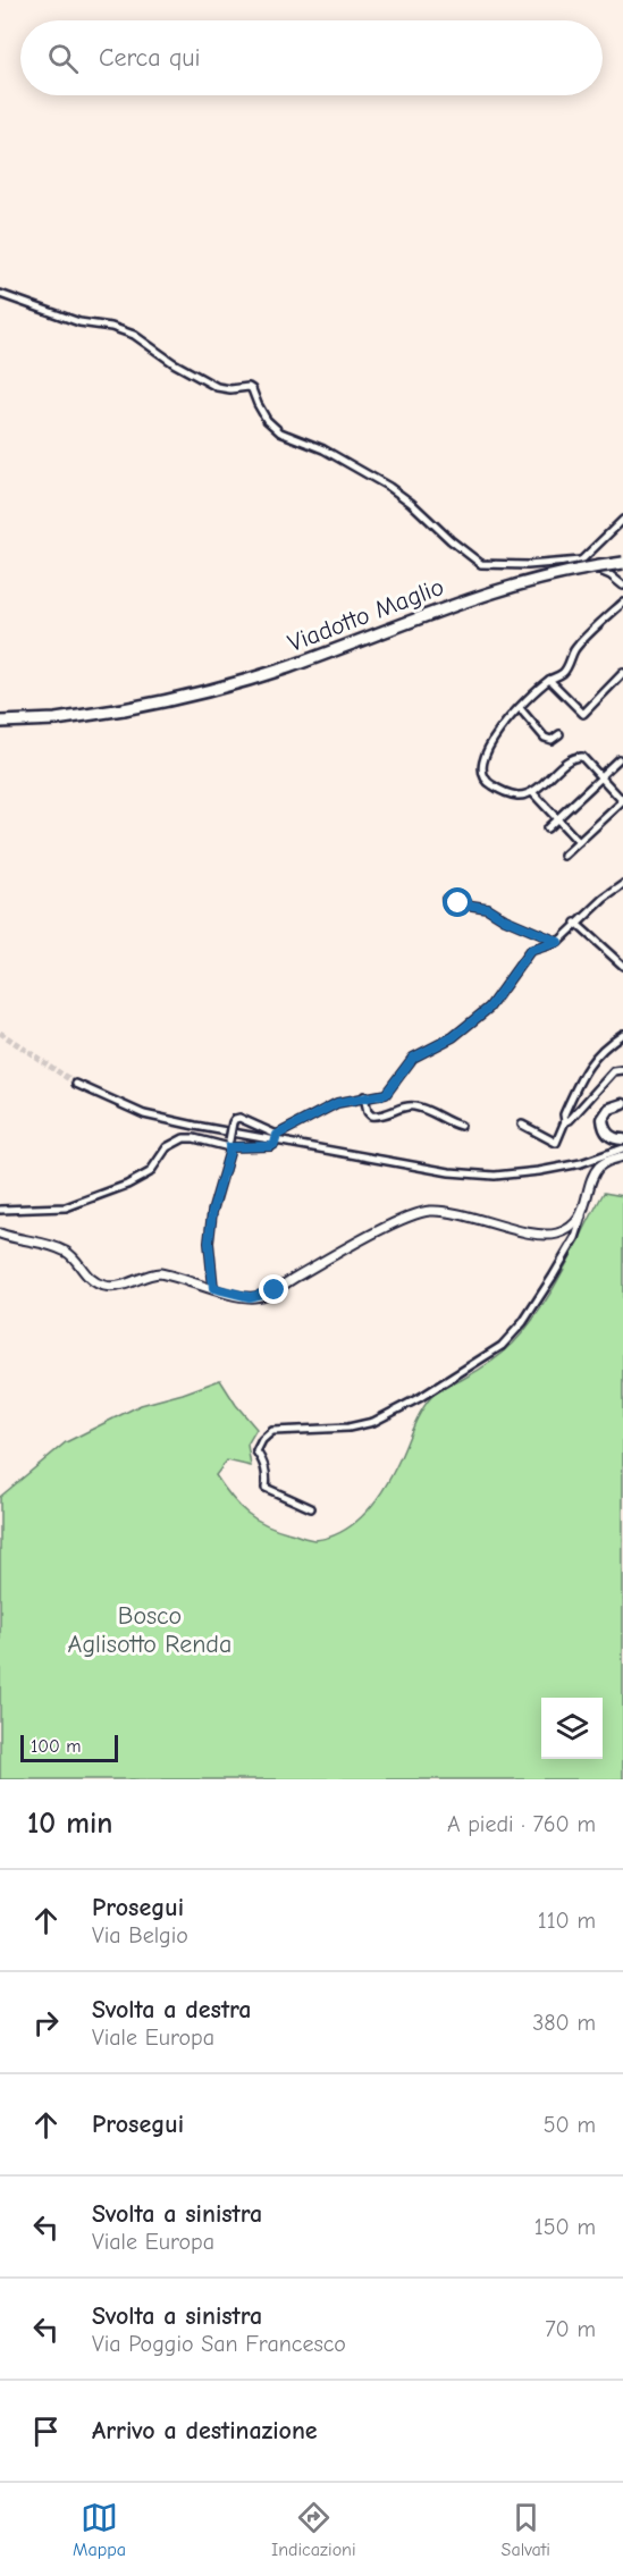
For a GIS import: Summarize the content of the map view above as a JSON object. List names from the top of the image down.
{
  "streets": {
    "main road": ["Viadotto Maglio"]
  },
  "parks": ["Bosco Aglisotto Renda"],
  "scale_bar": "100 m",
  "page": {
    "search": "Cerca qui",
    "scale": "100 m",
    "heading": ["10 min", "A piedi · 760 m"],
    "list": [
      ["Prosegui", "Via Belgio", "110 m"],
      ["Svolta a destra", "Viale Europa", "380 m"],
      ["Prosegui", "50 m"],
      ["Svolta a sinistra", "Viale Europa", "150 m"],
      ["Svolta a sinistra", "Via Poggio San Francesco", "70 m"],
      "Arrivo a destinazione"
    ],
    "nav": ["Mappa", "Indicazioni", "Salvati"]
  }
}
